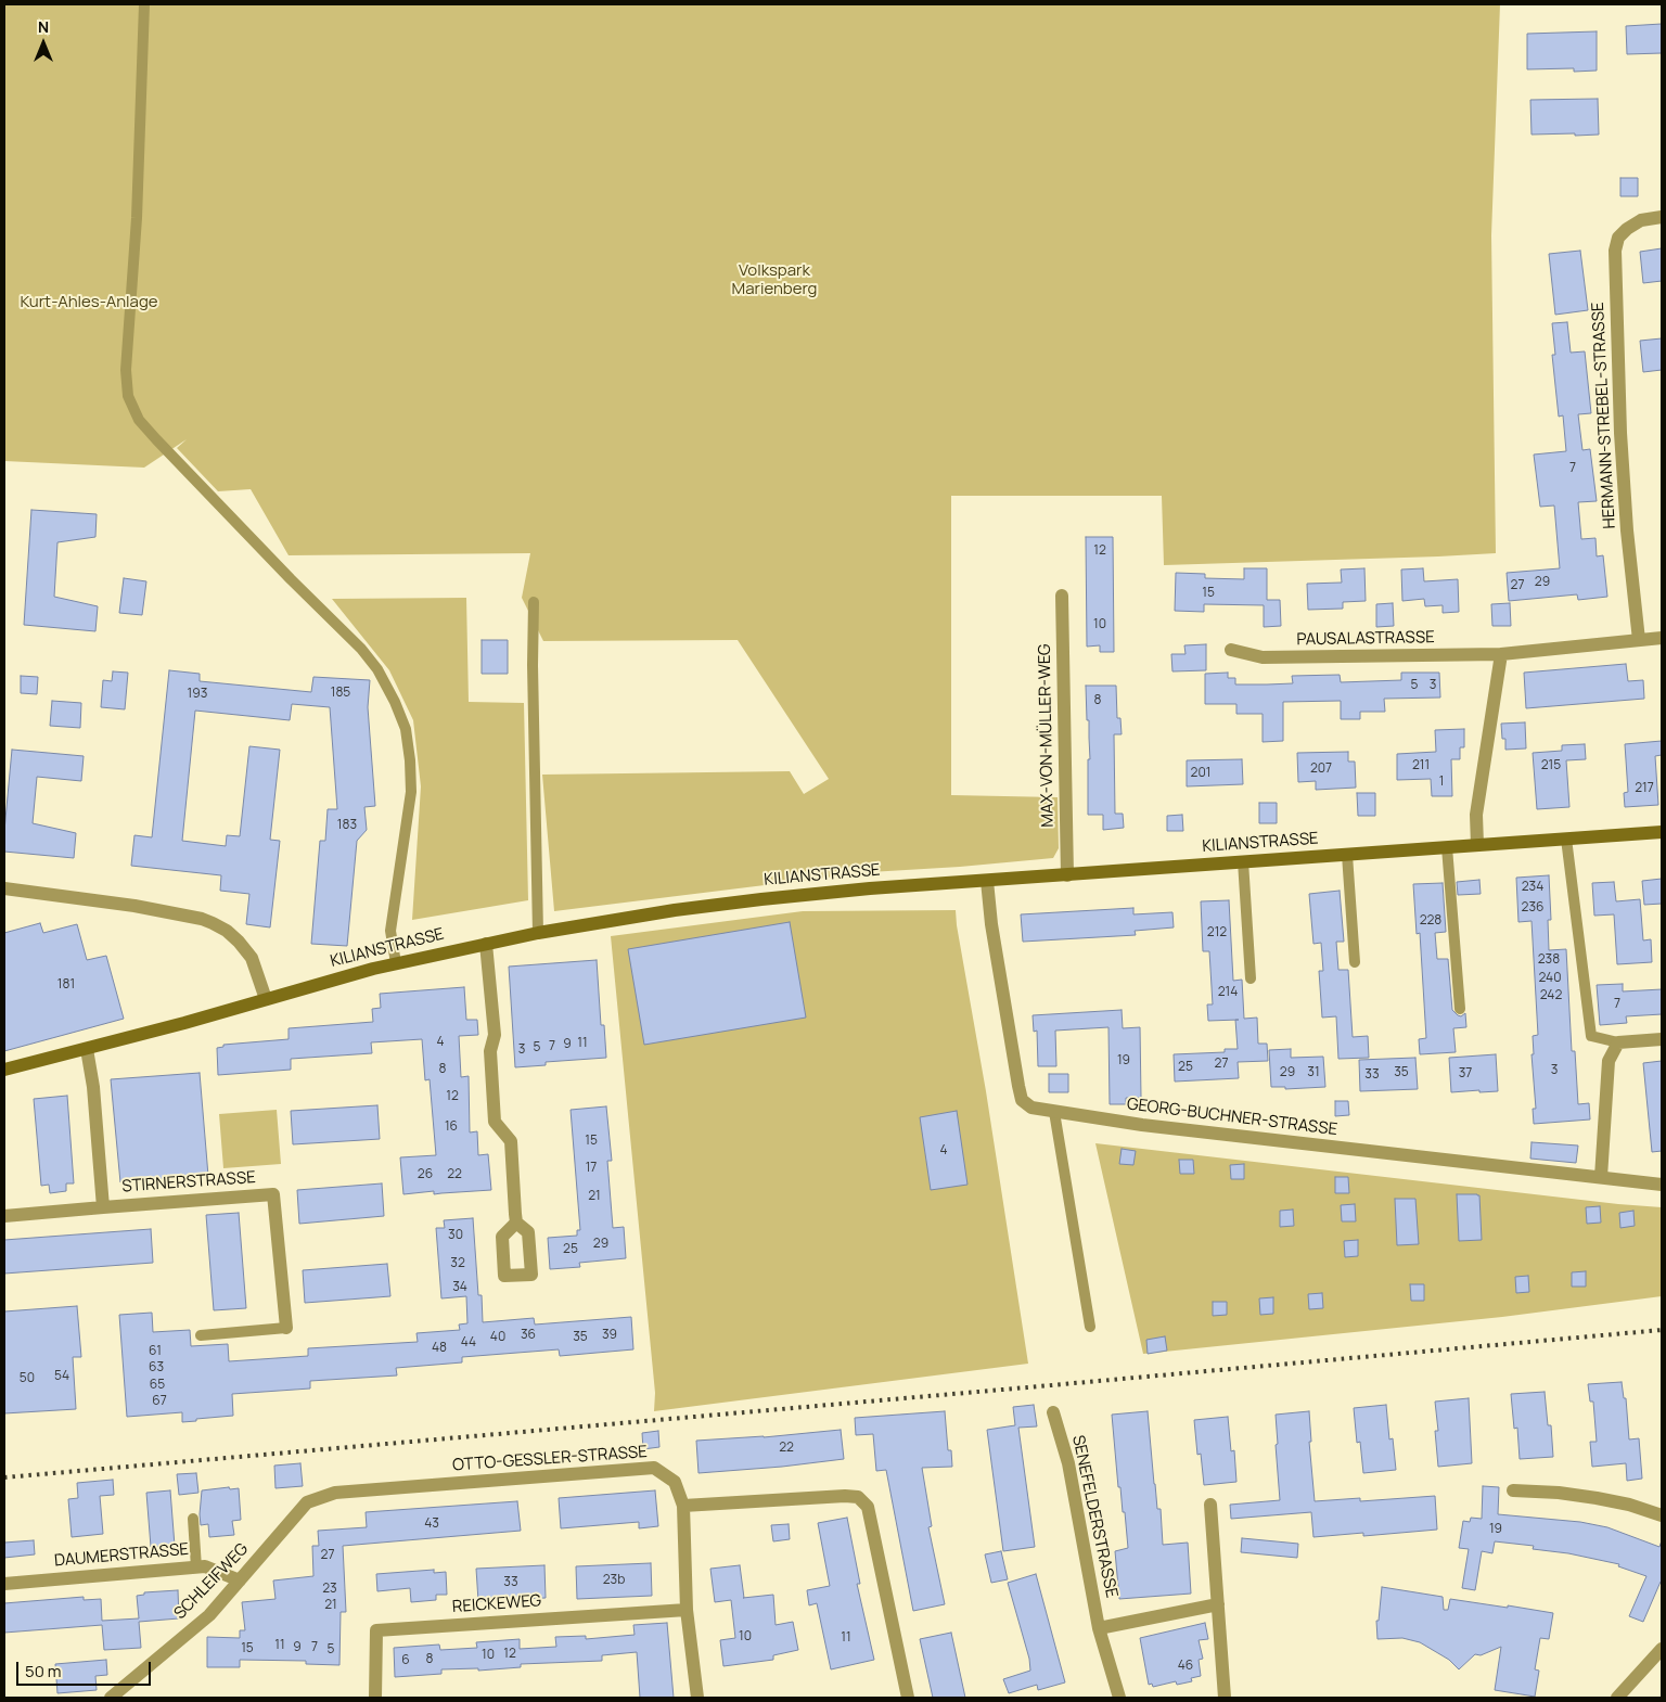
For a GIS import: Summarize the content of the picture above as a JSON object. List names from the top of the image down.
{
  "streets": {
    "main road": ["KILIANSTRASSE"],
    "street": [
      "HERMANN-STREBEL-STRASSE",
      "PAUSALASTRASSE",
      "MAX-VON-MÜLLER-WEG",
      "GEORG-BUCHNER-STRASSE",
      "STIRNERSTRASSE",
      "OTTO-GESSLER-STRASSE",
      "SENEFELDERSTRASSE",
      "DAUMERSTRASSE",
      "SCHLEIFWEG",
      "REICKEWEG"
    ]
  },
  "crossings": [
    ["HERMANN-STREBEL-STRASSE", "PAUSALASTRASSE"],
    ["MAX-VON-MÜLLER-WEG", "KILIANSTRASSE"],
    ["KILIANSTRASSE", "GEORG-BUCHNER-STRASSE"],
    ["KILIANSTRASSE", "STIRNERSTRASSE"],
    ["OTTO-GESSLER-STRASSE", "SCHLEIFWEG"],
    ["OTTO-GESSLER-STRASSE", "REICKEWEG"],
    ["DAUMERSTRASSE", "SCHLEIFWEG"]
  ],
  "parks": ["Volkspark Marienberg", "Kurt-Ahles-Anlage"],
  "house_numbers": [
    "7",
    "12",
    "29",
    "27",
    "15",
    "10",
    "5",
    "3",
    "185",
    "193",
    "8",
    "211",
    "215",
    "207",
    "201",
    "1",
    "217",
    "183",
    "234",
    "236",
    "228",
    "212",
    "238",
    "240",
    "181",
    "214",
    "242",
    "7",
    "4",
    "11",
    "9",
    "7",
    "5",
    "3",
    "19",
    "27",
    "25",
    "8",
    "3",
    "29",
    "31",
    "35",
    "37",
    "33",
    "12",
    "16",
    "15",
    "4",
    "17",
    "26",
    "22",
    "21",
    "30",
    "29",
    "25",
    "32",
    "34",
    "36",
    "39",
    "40",
    "35",
    "44",
    "48",
    "61",
    "63",
    "54",
    "50",
    "65",
    "67",
    "22",
    "43",
    "19",
    "27",
    "23b",
    "33",
    "23",
    "21",
    "10",
    "11",
    "11",
    "9",
    "7",
    "15",
    "5",
    "12",
    "10",
    "8",
    "6",
    "46"
  ],
  "scale_bar": "50 m",
  "north": "top"
}
